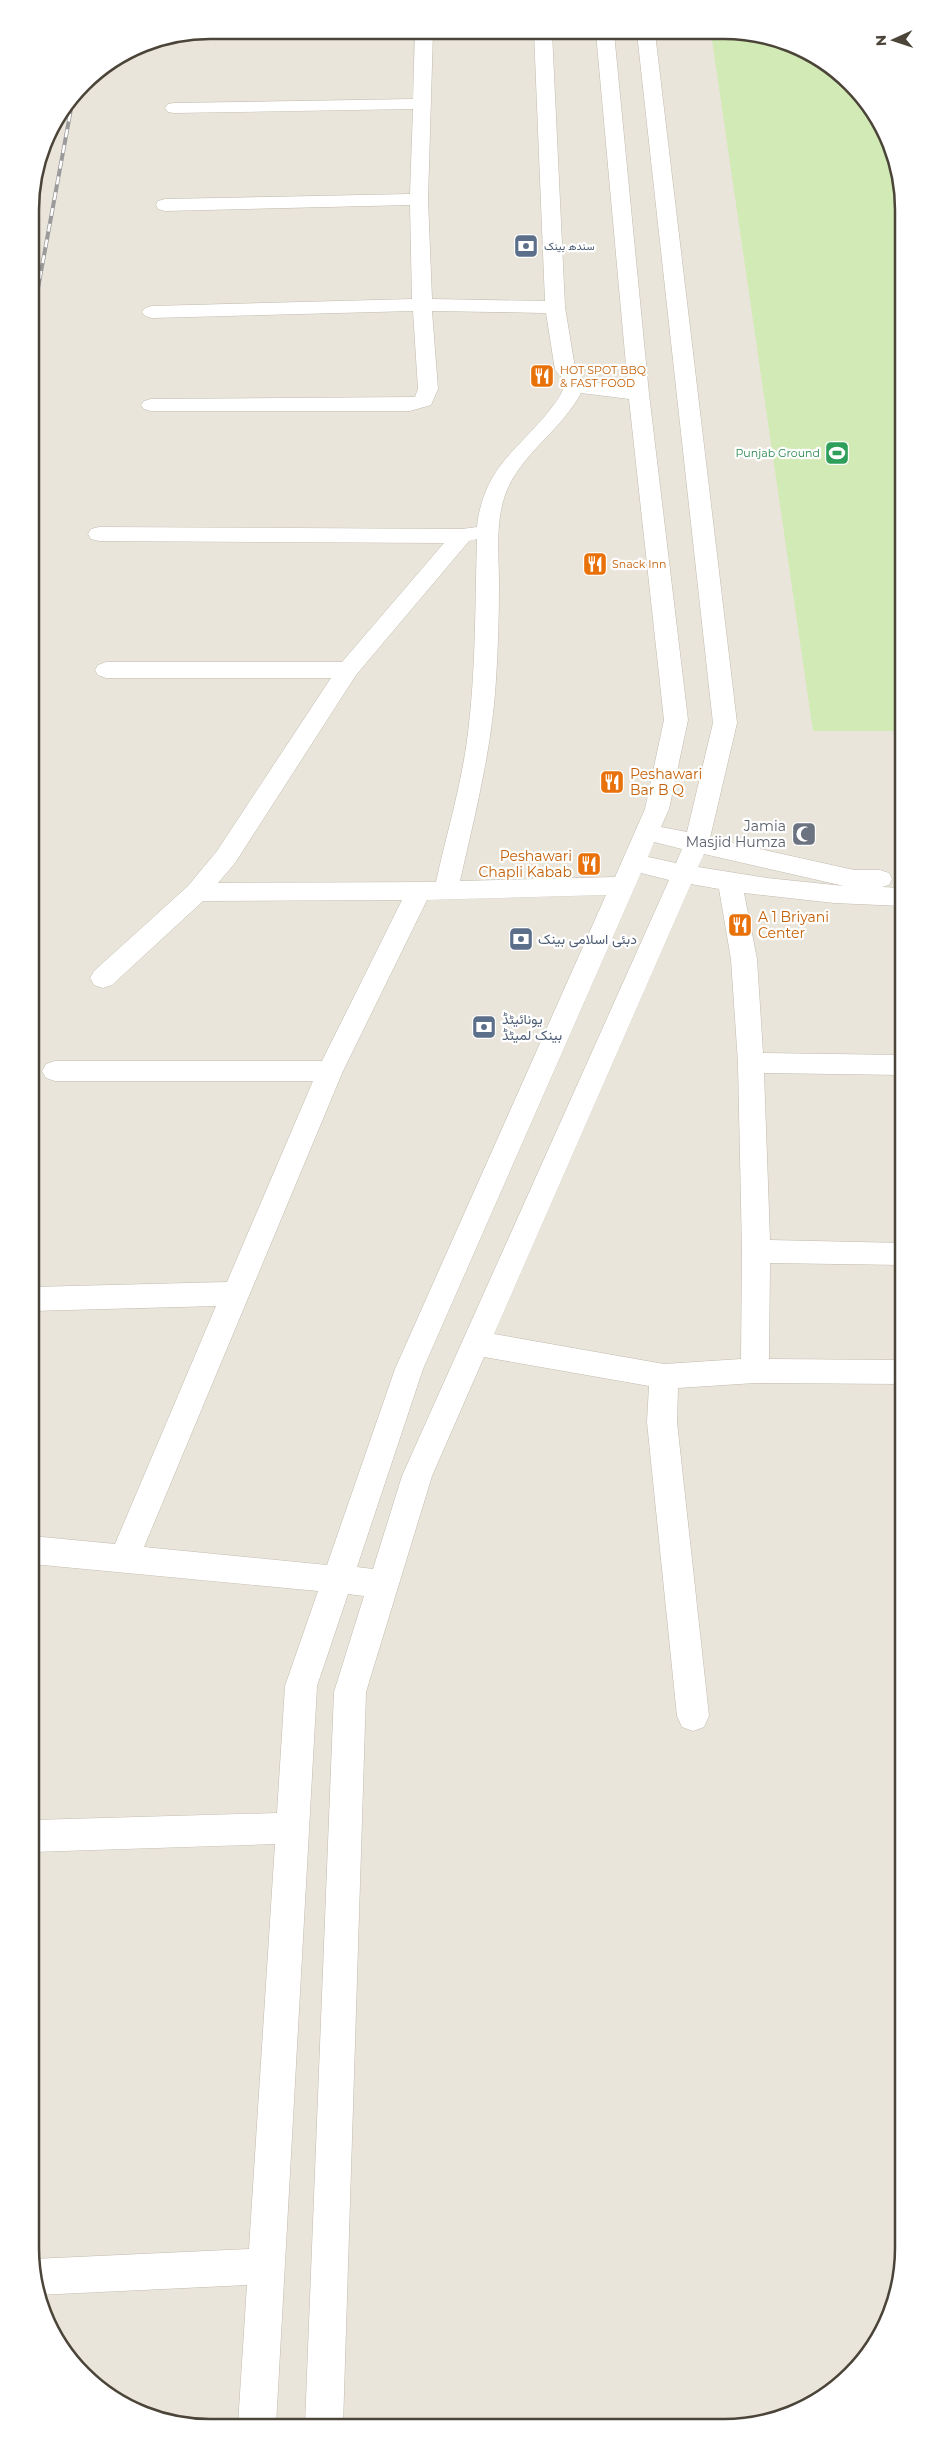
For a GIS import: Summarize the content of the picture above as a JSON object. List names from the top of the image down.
{
  "places": {
    "bank": ["سندھ بینک", "دبئی اسلامی بینک", "یونائیٹڈ بینک لمیٹڈ"],
    "restaurant": [
      "HOT SPOT BBQ & FAST FOOD",
      "Snack Inn",
      "Peshawari Bar B Q",
      "Peshawari Chapli Kabab",
      "A 1 Briyani Center"
    ],
    "sports": ["Punjab Ground"],
    "mosque": ["Jamia Masjid Humza"]
  },
  "north": "left"
}
